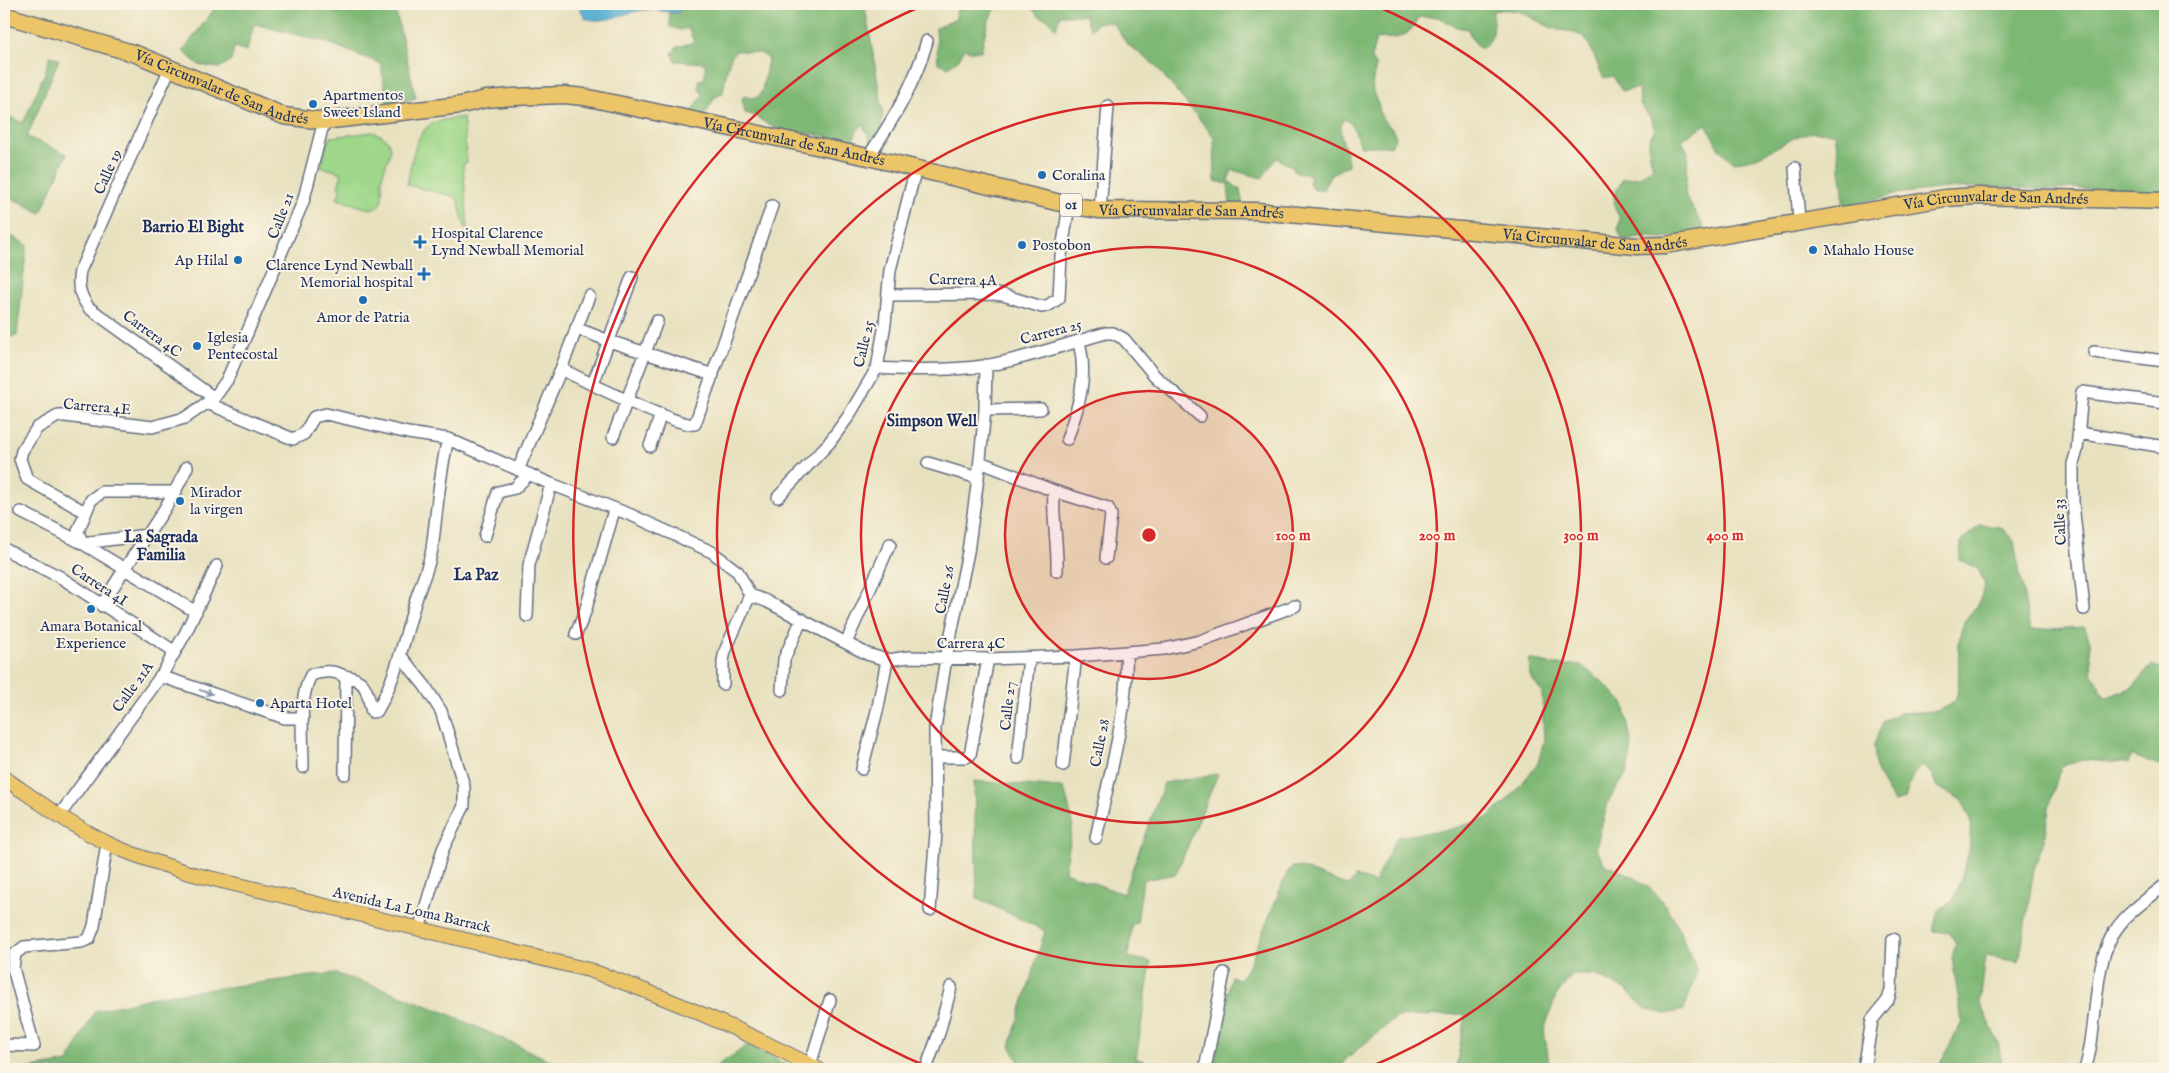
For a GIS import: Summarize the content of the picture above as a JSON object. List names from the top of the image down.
{
  "streets": {
    "highway": ["Vía Circunvalar de San Andrés", "01"],
    "main road": ["Avenida La Loma Barrack"],
    "street": [
      "Calle 19",
      "Calle 21",
      "Carrera 4A",
      "Carrera 25",
      "Carrera 4C",
      "Calle 25",
      "Carrera 4E",
      "Calle 33",
      "Carrera 4I",
      "Calle 26",
      "Calle 21A",
      "Calle 27",
      "Calle 28"
    ]
  },
  "crossings": [
    ["Vía Circunvalar de San Andrés", "Calle 19"],
    ["Vía Circunvalar de San Andrés", "Calle 21"],
    ["Vía Circunvalar de San Andrés", "Carrera 4A"],
    ["Vía Circunvalar de San Andrés", "Calle 25"],
    ["Calle 19", "Carrera 4C"],
    ["Calle 21", "Carrera 4C"],
    ["Calle 21", "Carrera 4E"],
    ["Carrera 4A", "Calle 25"],
    ["Carrera 25", "Calle 25"],
    ["Carrera 25", "Calle 26"],
    ["Carrera 4C", "Carrera 4E"],
    ["Carrera 4C", "Calle 26"],
    ["Carrera 4C", "Calle 27"],
    ["Carrera 4C", "Calle 28"],
    ["Carrera 4I", "Calle 21A"],
    ["Calle 21A", "Avenida La Loma Barrack"]
  ],
  "districts": [
    "Barrio El Bight",
    "Simpson Well",
    "La Sagrada Familia",
    "La Paz"
  ],
  "places": {
    "other": [
      "Apartmentos Sweet Island",
      "Coralina",
      "Postobon",
      "Mahalo House",
      "Ap Hilal",
      "Amor de Patria",
      "Iglesia Pentecostal",
      "Mirador la virgen",
      "Amara Botanical Experience",
      "Aparta Hotel"
    ],
    "health": ["Hospital Clarence Lynd Newball Memorial", "Clarence Lynd Newball Memorial hospital"]
  },
  "rings": [
    "100 m",
    "200 m",
    "300 m",
    "400 m"
  ]
}
